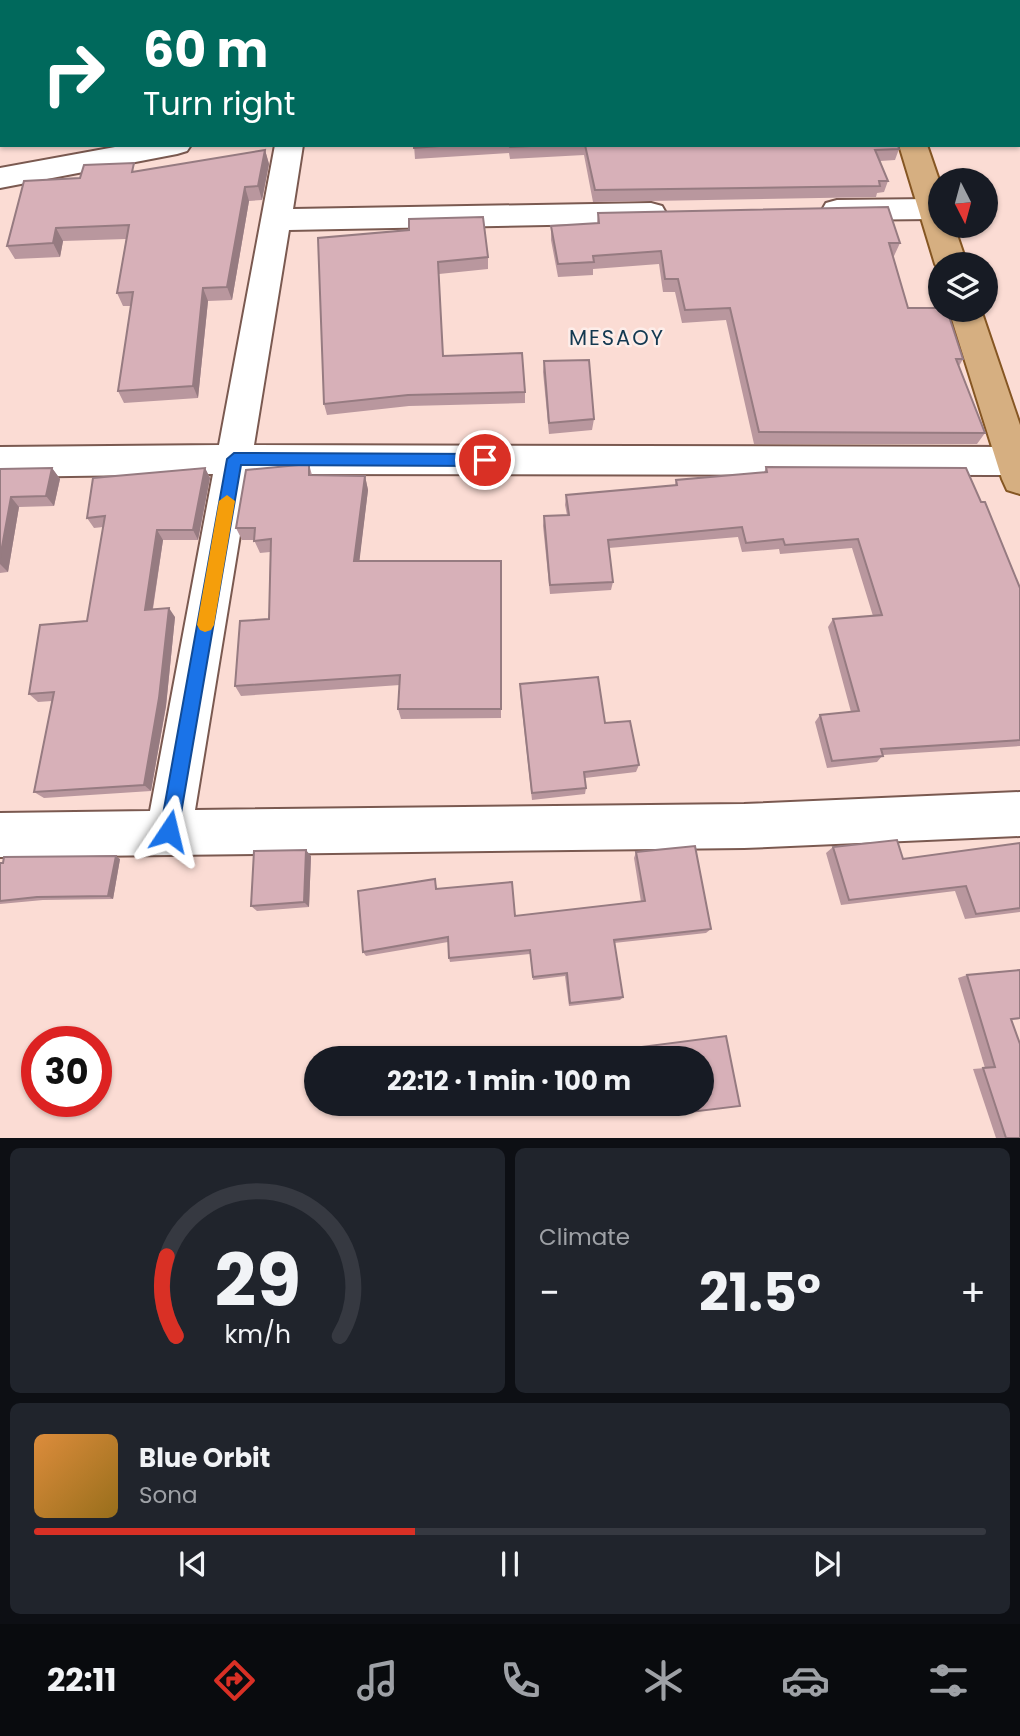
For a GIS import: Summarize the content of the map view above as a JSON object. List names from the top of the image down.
{
  "districts": ["MESAOY"],
  "north": "bottom",
  "page": {
    "turn": ["60 m", "Turn right"],
    "limit": "30",
    "trip": "22:12 · 1 min · 100 m",
    "tile": "Climate",
    "heat": ["−", "21.5°", "+"],
    "song": ["Blue Orbit", "Sona"],
    "tabs": "22:11",
    "gauge": ["29", "km/h"]
  }
}
